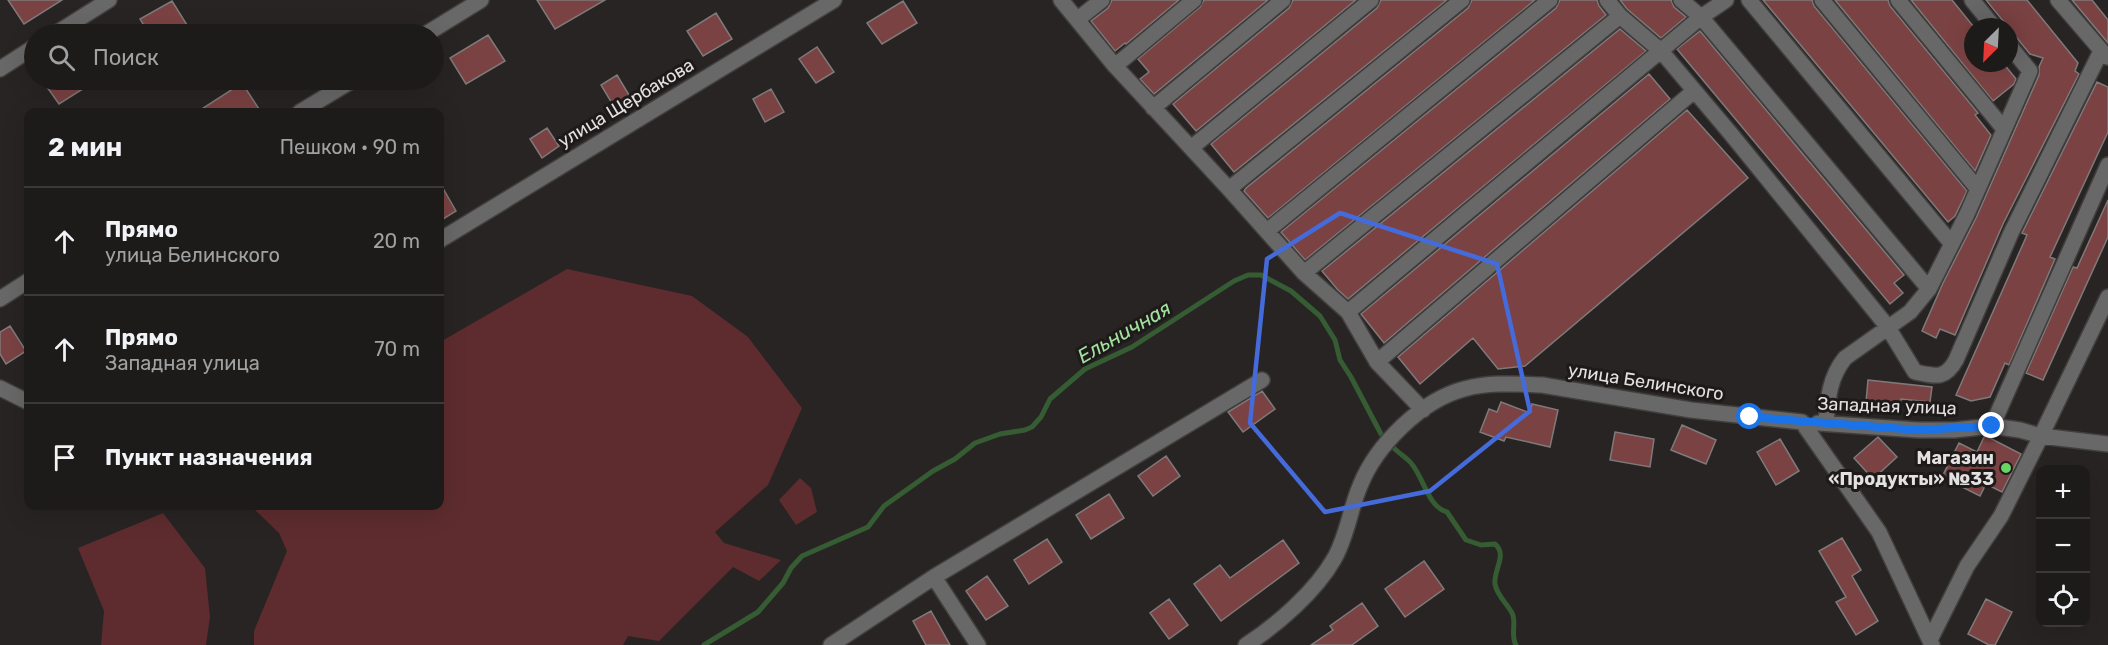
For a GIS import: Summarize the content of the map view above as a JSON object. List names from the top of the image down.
{
  "streets": {
    "street": ["улица Щербакова", "улица Белинского", "Западная улица"]
  },
  "crossings": [
    ["улица Белинского", "Западная улица"]
  ],
  "water": ["Ельничная"],
  "places": ["Магазин «Продукты» №33"],
  "north": "bottom left",
  "page": {
    "search": "Поиск",
    "heading": ["2 мин", "Пешком · 90 m"],
    "list": [
      ["Прямо", "улица Белинского", "20 m"],
      ["Прямо", "Западная улица", "70 m"],
      "Пункт назначения"
    ],
    "map_buttons": ["+", "−"]
  }
}
